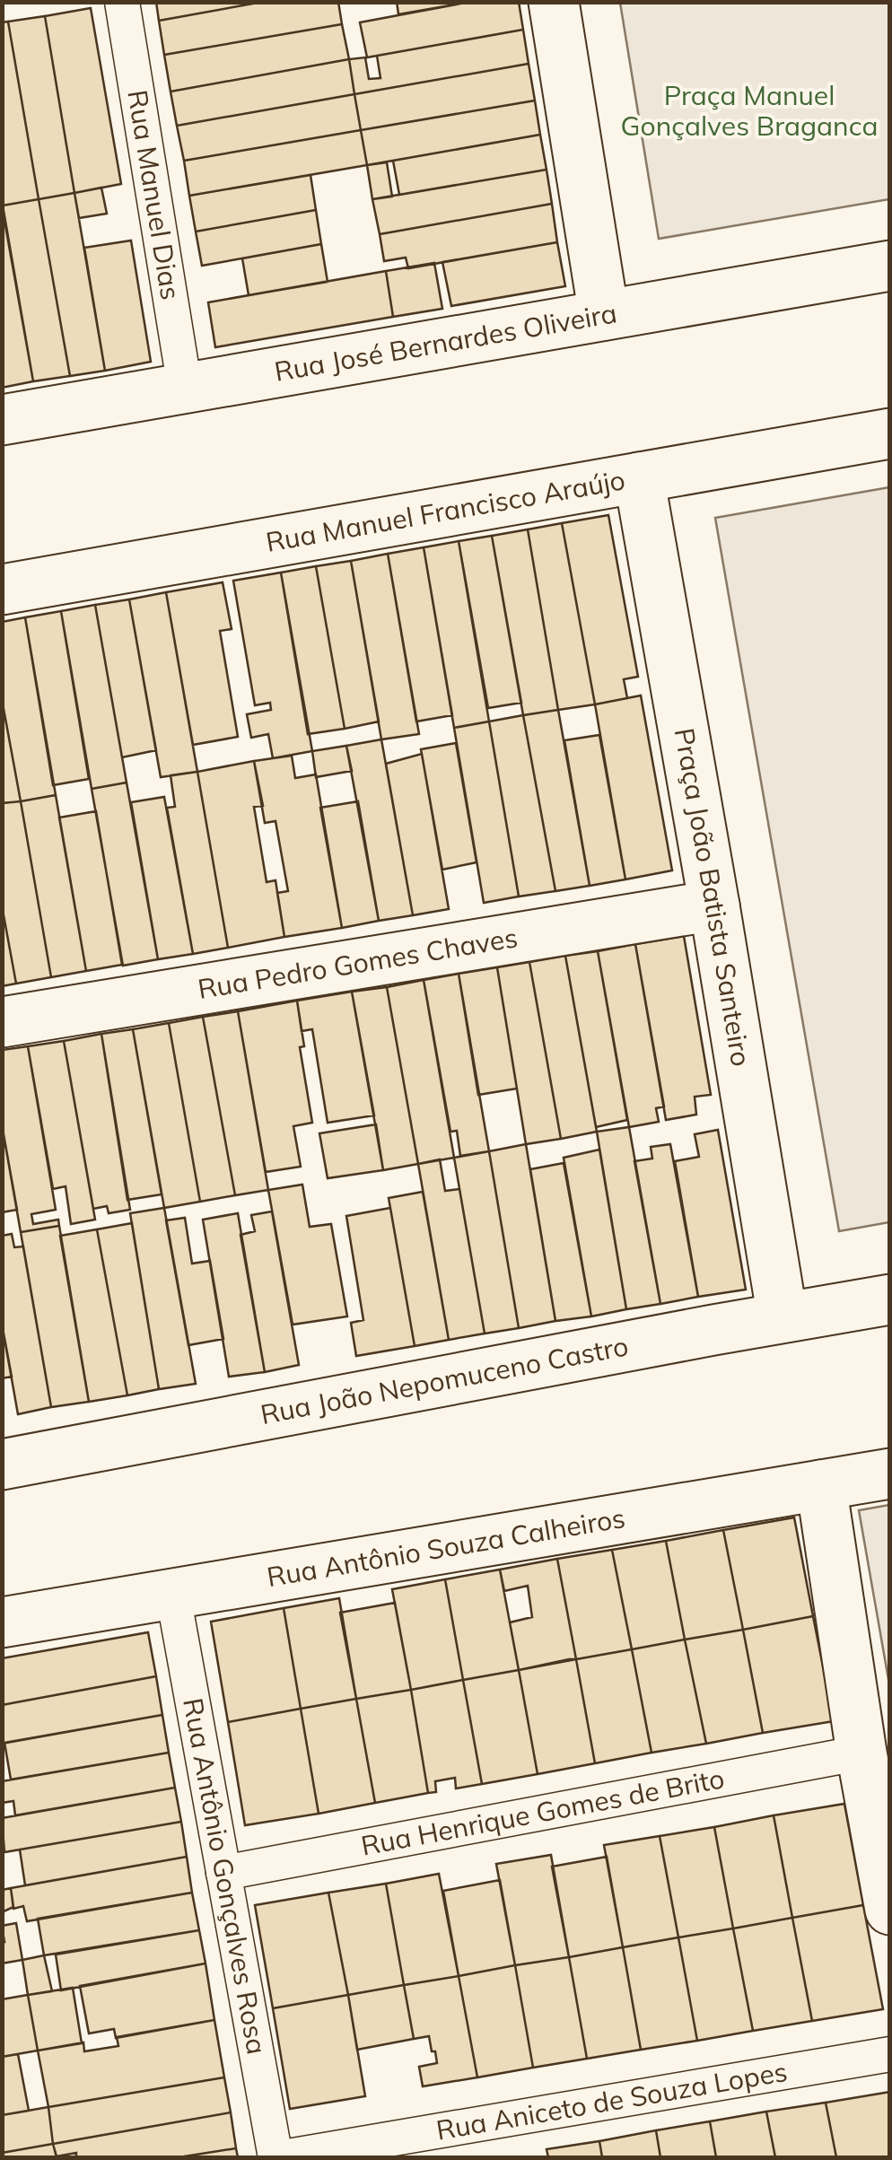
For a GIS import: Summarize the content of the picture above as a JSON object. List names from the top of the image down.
{
  "streets": {
    "street": [
      "Rua José Bernardes Oliveira",
      "Rua Manuel Francisco Araújo",
      "Praça João Batista Santeiro",
      "Rua Pedro Gomes Chaves",
      "Rua João Nepomuceno Castro",
      "Rua Antônio Souza Calheiros"
    ],
    "lane": [
      "Rua Manuel Dias",
      "Rua Henrique Gomes de Brito",
      "Rua Antônio Gonçalves Rosa",
      "Rua Aniceto de Souza Lopes"
    ]
  },
  "crossings": [
    ["Rua Manuel Dias", "Rua José Bernardes Oliveira"],
    ["Rua Manuel Francisco Araújo", "Praça João Batista Santeiro"],
    ["Praça João Batista Santeiro", "Rua Pedro Gomes Chaves"],
    ["Praça João Batista Santeiro", "Rua João Nepomuceno Castro"],
    ["Rua Antônio Souza Calheiros", "Rua Antônio Gonçalves Rosa"],
    ["Rua Henrique Gomes de Brito", "Rua Antônio Gonçalves Rosa"],
    ["Rua Antônio Gonçalves Rosa", "Rua Aniceto de Souza Lopes"]
  ],
  "parks": ["Praça Manuel Gonçalves Braganca"]
}
